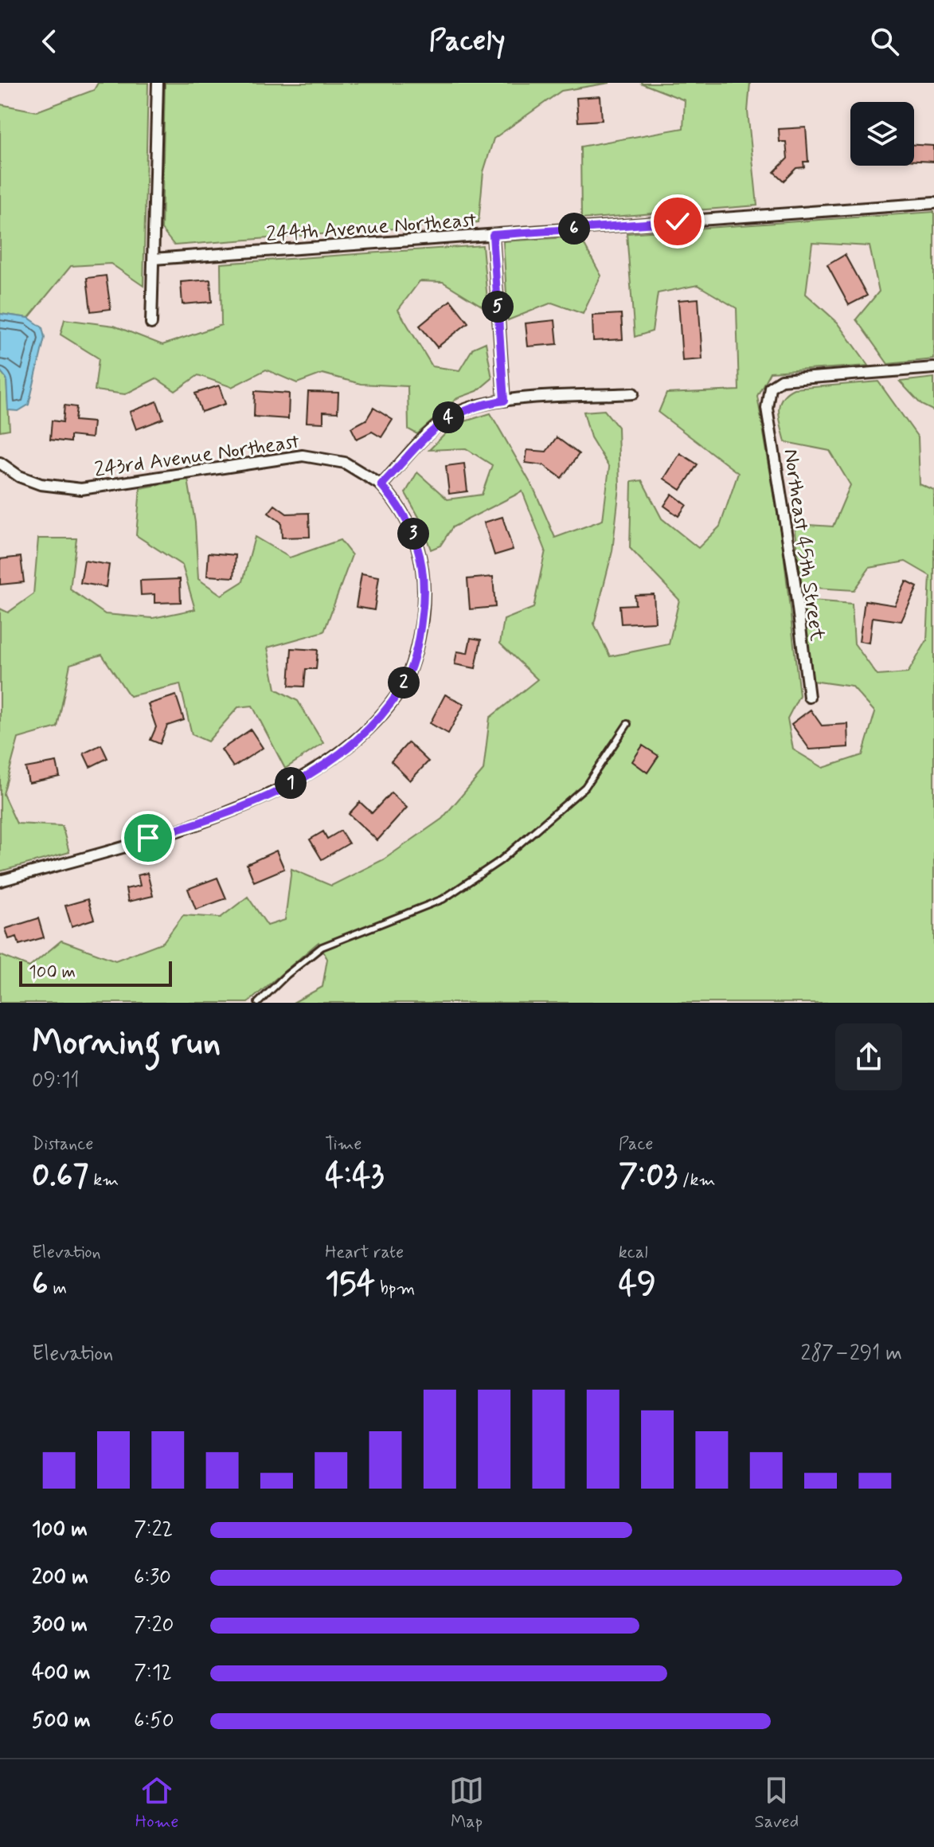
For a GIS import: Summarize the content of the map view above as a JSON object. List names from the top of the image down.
{
  "streets": {
    "street": ["244th Avenue Northeast", "243rd Avenue Northeast", "Northeast 45th Street"]
  },
  "scale_bar": "100 m",
  "page": {
    "header": "Pacely",
    "pins": [
      "6",
      "5",
      "4",
      "3",
      "2",
      "1"
    ],
    "scale": "100 m",
    "heading": ["Morning run", "09:11"],
    "stats": [
      ["Distance", "0.67 km"],
      ["Time", "4:43"],
      ["Pace", "7:03 /km"],
      ["Elevation", "6 m"],
      ["Heart rate", "154 bpm"],
      ["kcal", "49"]
    ],
    "chart": ["Elevation", "287–291 m"],
    "list": [
      {
        "name": "100 m",
        "note": "7:22"
      },
      {
        "name": "200 m",
        "note": "6:30"
      },
      {
        "name": "300 m",
        "note": "7:20"
      },
      {
        "name": "400 m",
        "note": "7:12"
      },
      {
        "name": "500 m",
        "note": "6:50"
      }
    ],
    "tabs": ["Home", "Map", "Saved"]
  }
}
